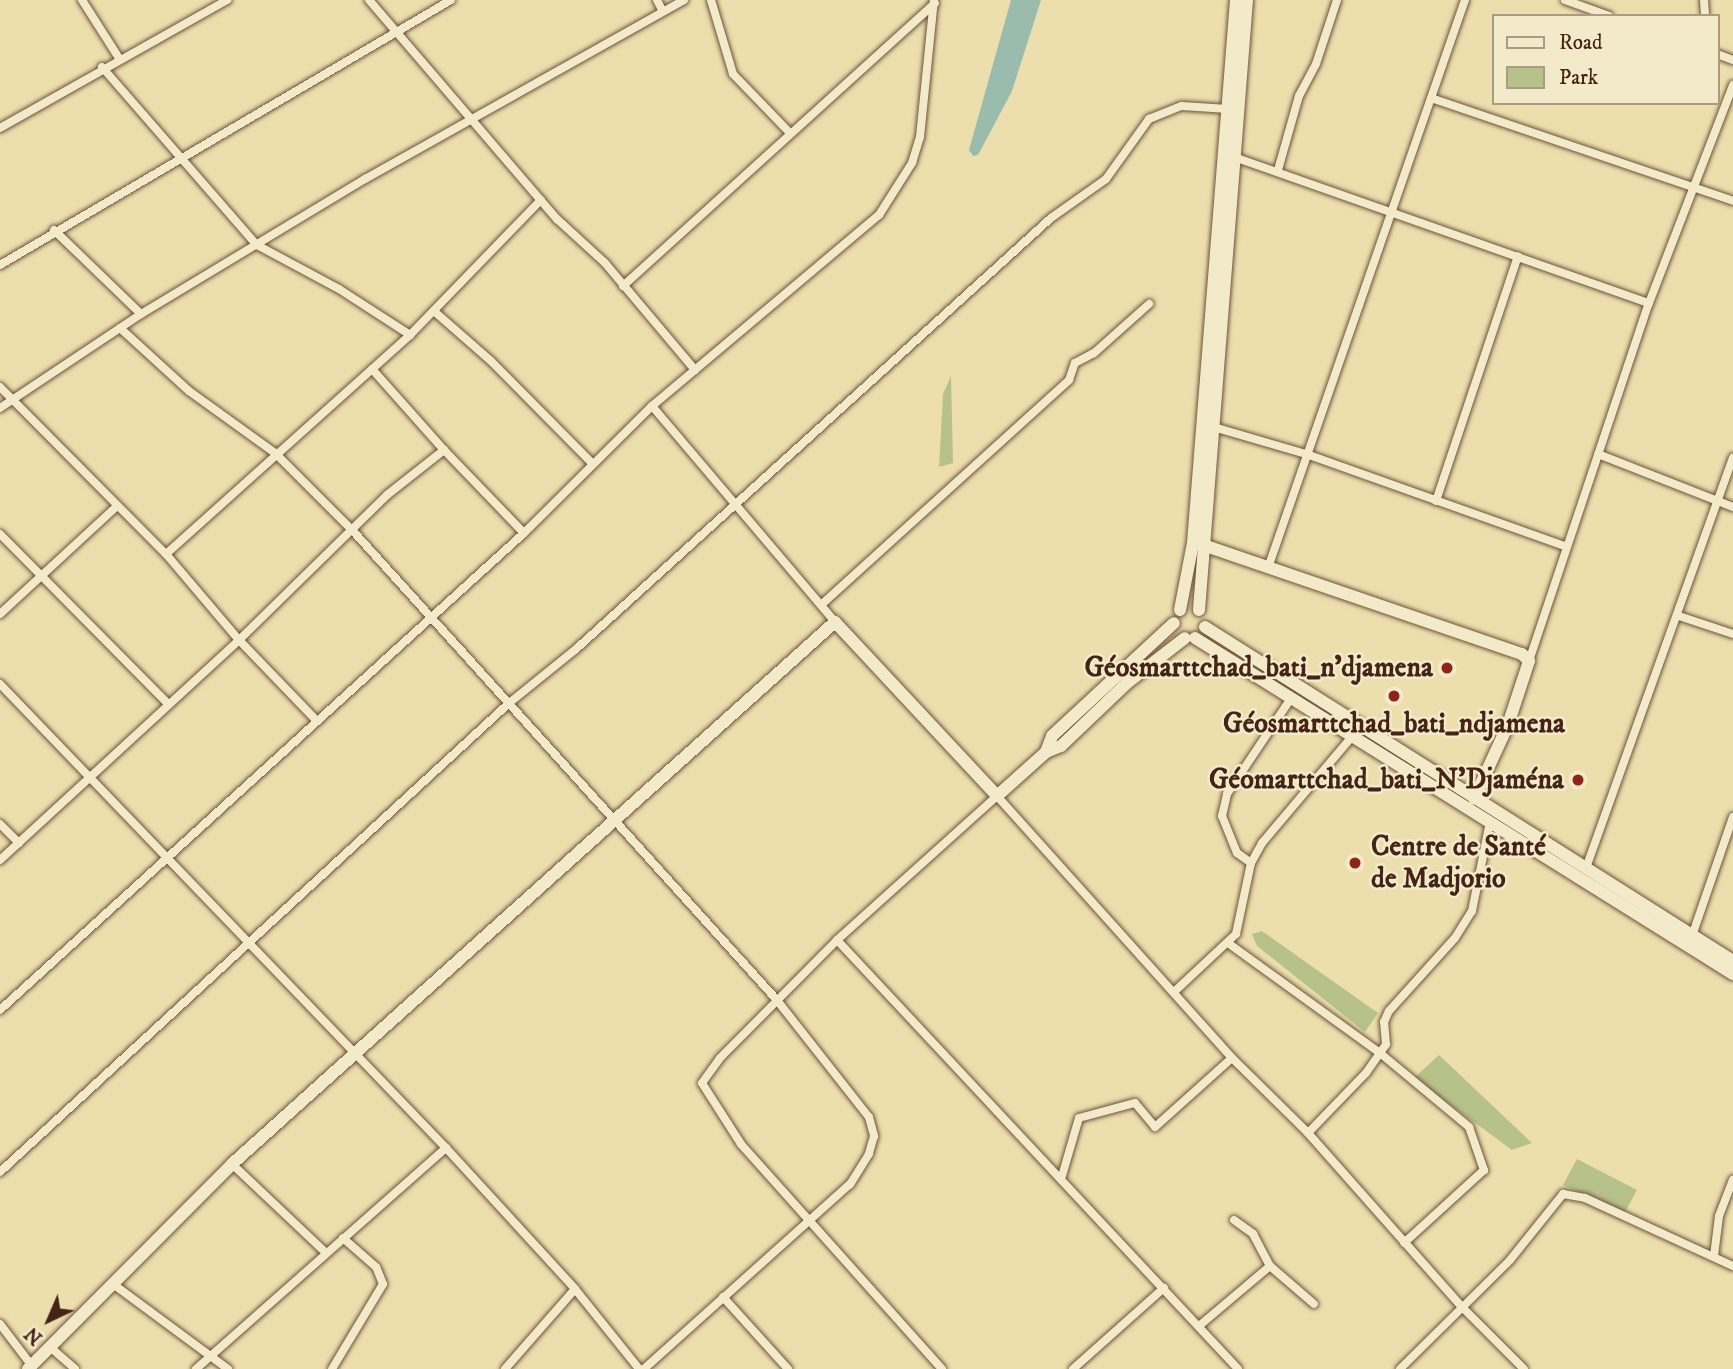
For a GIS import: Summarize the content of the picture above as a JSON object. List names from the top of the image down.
{
  "places": [
    "Géosmarttchad_bati_n'djamena",
    "Géosmarttchad_bati_ndjamena",
    "Géomarttchad_bati_N'Djaména",
    "Centre de Santé de Madjorio"
  ],
  "legend": ["Road", "Park"],
  "north": "bottom left"
}
